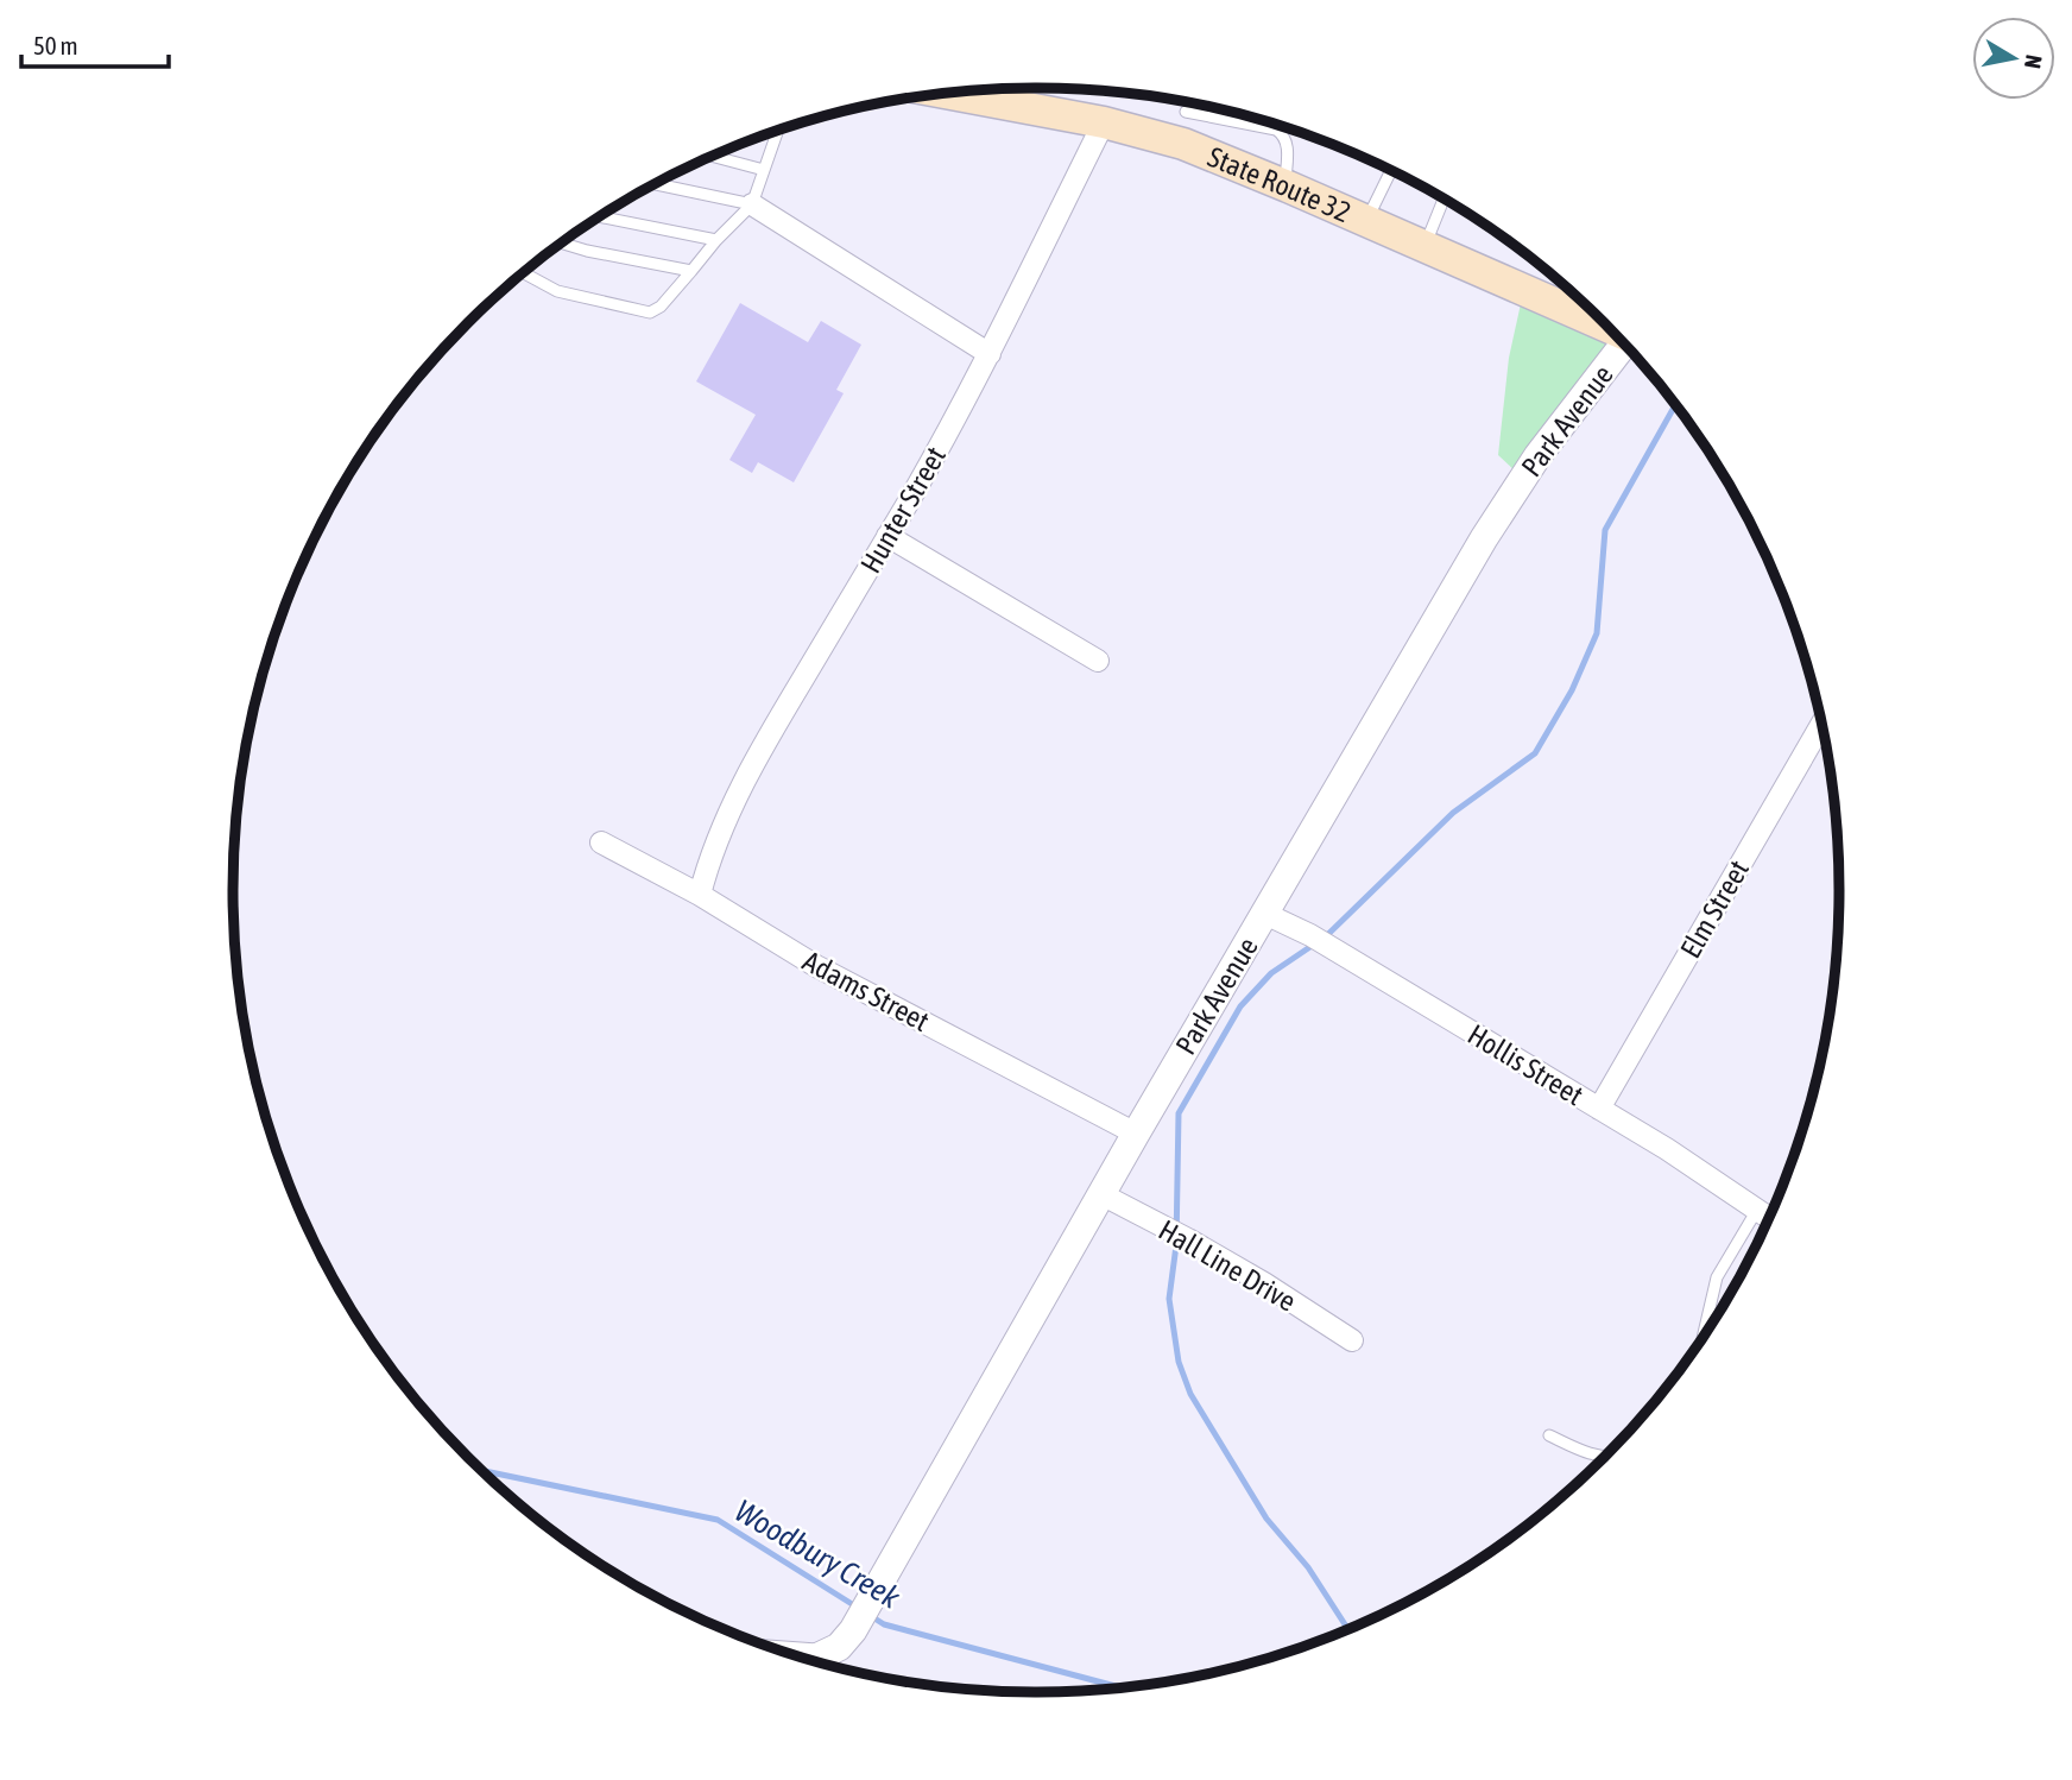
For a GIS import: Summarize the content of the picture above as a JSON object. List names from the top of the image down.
{
  "streets": {
    "main road": ["State Route 32"],
    "street": [
      "Park Avenue",
      "Hunter Street",
      "Elm Street",
      "Adams Street",
      "Hollis Street",
      "Hall Line Drive"
    ]
  },
  "crossings": [
    ["State Route 32", "Hunter Street"],
    ["Park Avenue", "Adams Street"],
    ["Park Avenue", "Hollis Street"],
    ["Park Avenue", "Hall Line Drive"],
    ["Hunter Street", "Adams Street"],
    ["Elm Street", "Hollis Street"]
  ],
  "water": ["Woodbury Creek"],
  "scale_bar": "50 m",
  "north": "right"
}
